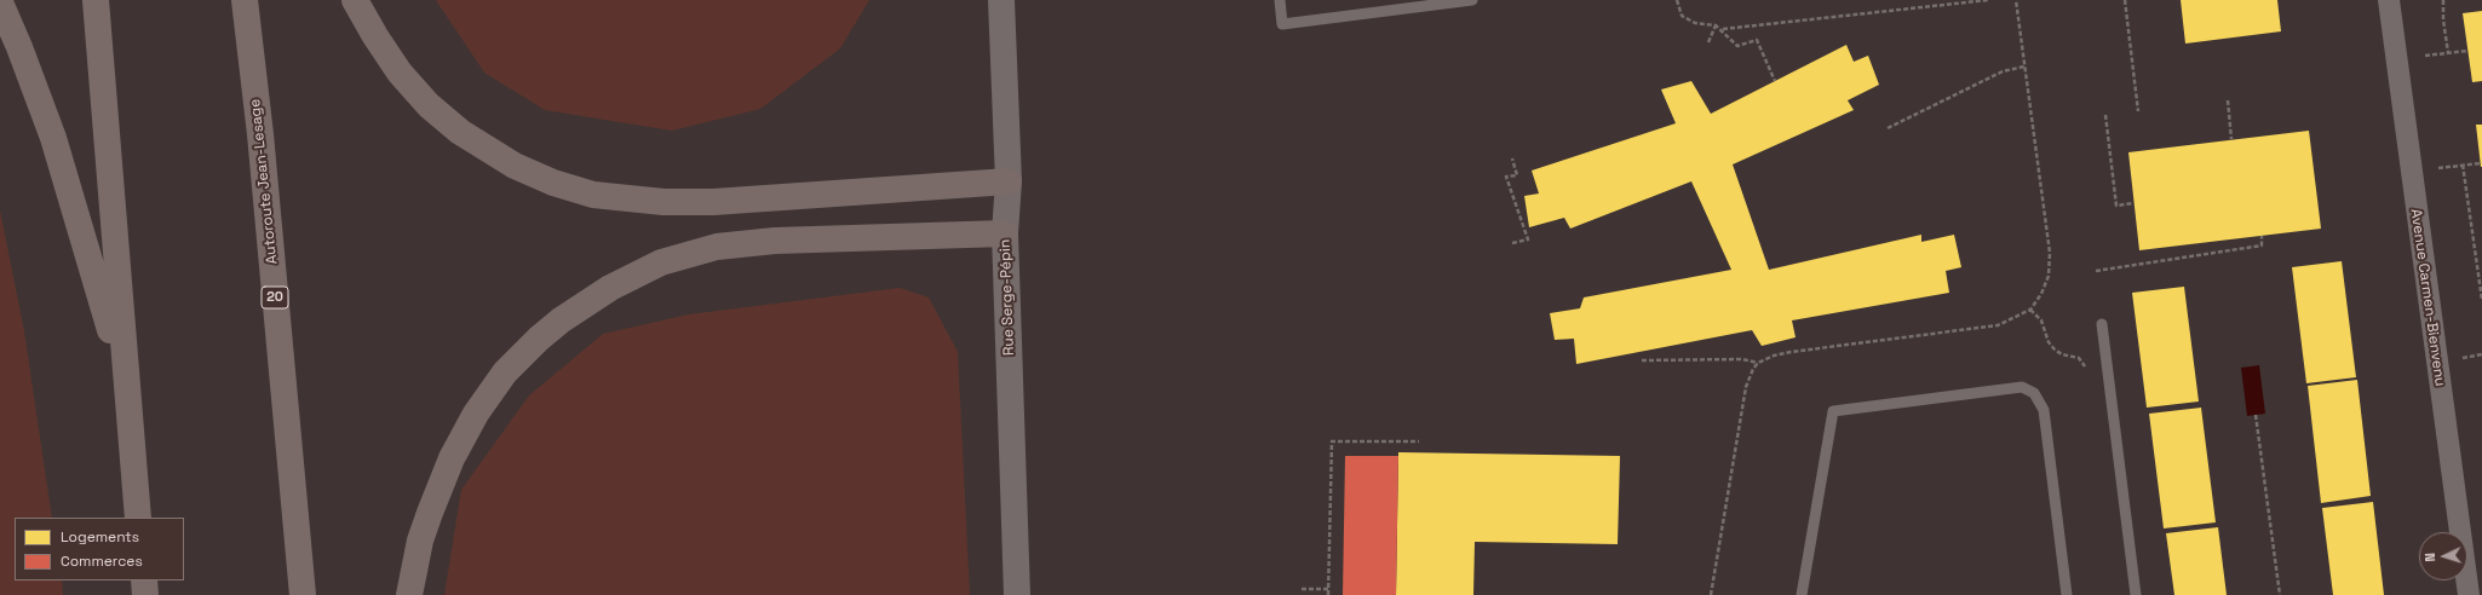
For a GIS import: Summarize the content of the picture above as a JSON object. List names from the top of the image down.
{
  "streets": {
    "highway": ["Autoroute Jean-Lesage", "20"],
    "street": ["Rue Serge-Pépin", "Avenue Carmen-Bienvenu"]
  },
  "legend": ["Logements", "Commerces"],
  "north": "left"
}
